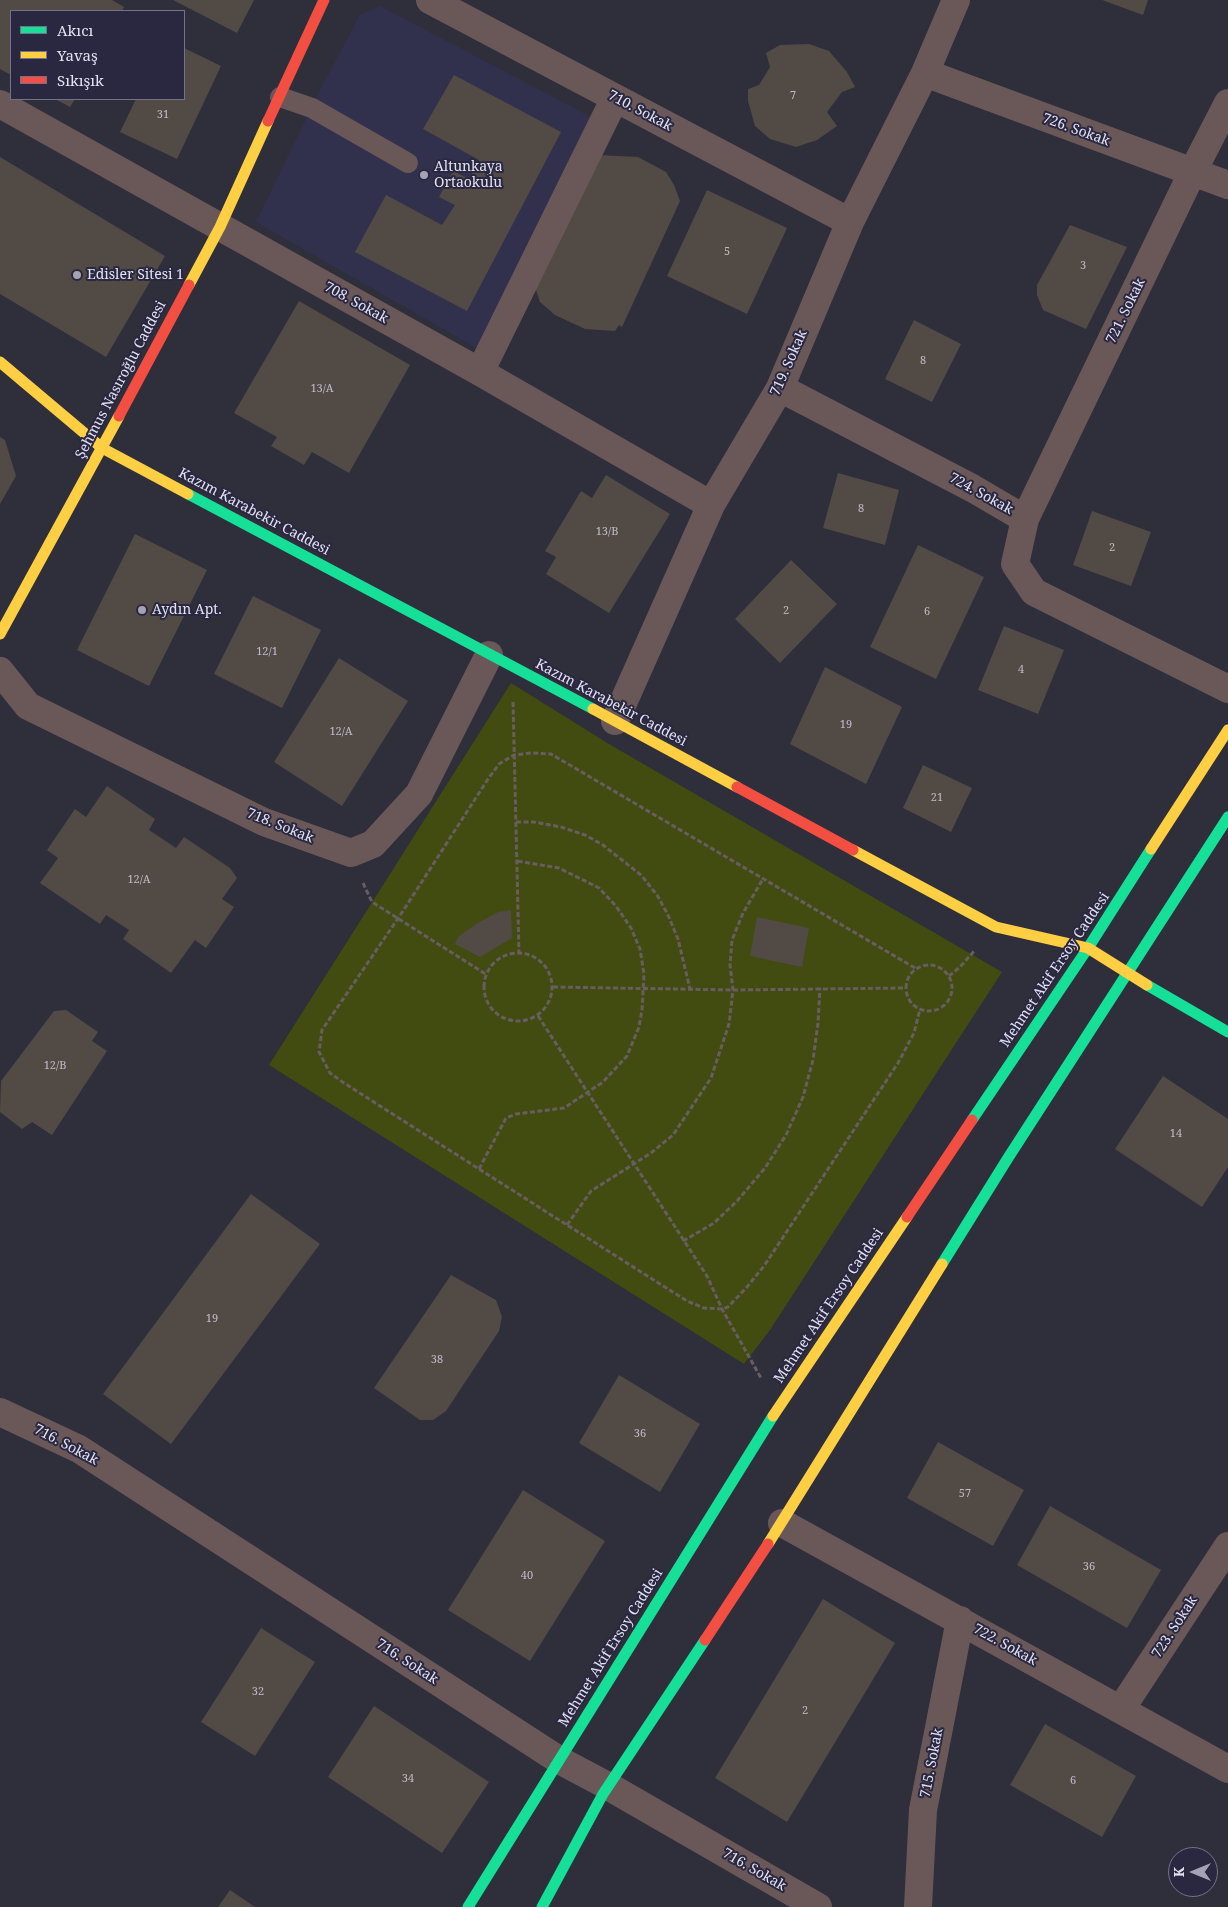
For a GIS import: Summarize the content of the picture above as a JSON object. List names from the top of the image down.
{
  "streets": {
    "street": [
      "710. Sokak",
      "726. Sokak",
      "708. Sokak",
      "721. Sokak",
      "719. Sokak",
      "Şehmus Nasıroğlu Caddesi",
      "724. Sokak",
      "Kazım Karabekir Caddesi",
      "718. Sokak",
      "Mehmet Akif Ersoy Caddesi",
      "716. Sokak",
      "723. Sokak",
      "722. Sokak",
      "715. Sokak"
    ]
  },
  "crossings": [
    ["710. Sokak", "719. Sokak"],
    ["726. Sokak", "721. Sokak"],
    ["726. Sokak", "719. Sokak"],
    ["708. Sokak", "719. Sokak"],
    ["708. Sokak", "Şehmus Nasıroğlu Caddesi"],
    ["721. Sokak", "724. Sokak"],
    ["719. Sokak", "724. Sokak"],
    ["719. Sokak", "Kazım Karabekir Caddesi"],
    ["Şehmus Nasıroğlu Caddesi", "Kazım Karabekir Caddesi"],
    ["Kazım Karabekir Caddesi", "Mehmet Akif Ersoy Caddesi"],
    ["Mehmet Akif Ersoy Caddesi", "716. Sokak"],
    ["723. Sokak", "722. Sokak"],
    ["722. Sokak", "715. Sokak"]
  ],
  "places": ["Altunkaya Ortaokulu", "Edisler Sitesi 1", "Aydın Apt."],
  "house_numbers": [
    "7",
    "31",
    "5",
    "3",
    "8",
    "13/A",
    "8",
    "13/B",
    "2",
    "2",
    "6",
    "12/1",
    "4",
    "19",
    "12/A",
    "21",
    "12/A",
    "12/B",
    "14",
    "19",
    "38",
    "36",
    "57",
    "36",
    "40",
    "32",
    "2",
    "34",
    "6"
  ],
  "legend": ["Akıcı", "Yavaş", "Sıkışık"],
  "north": "left"
}
